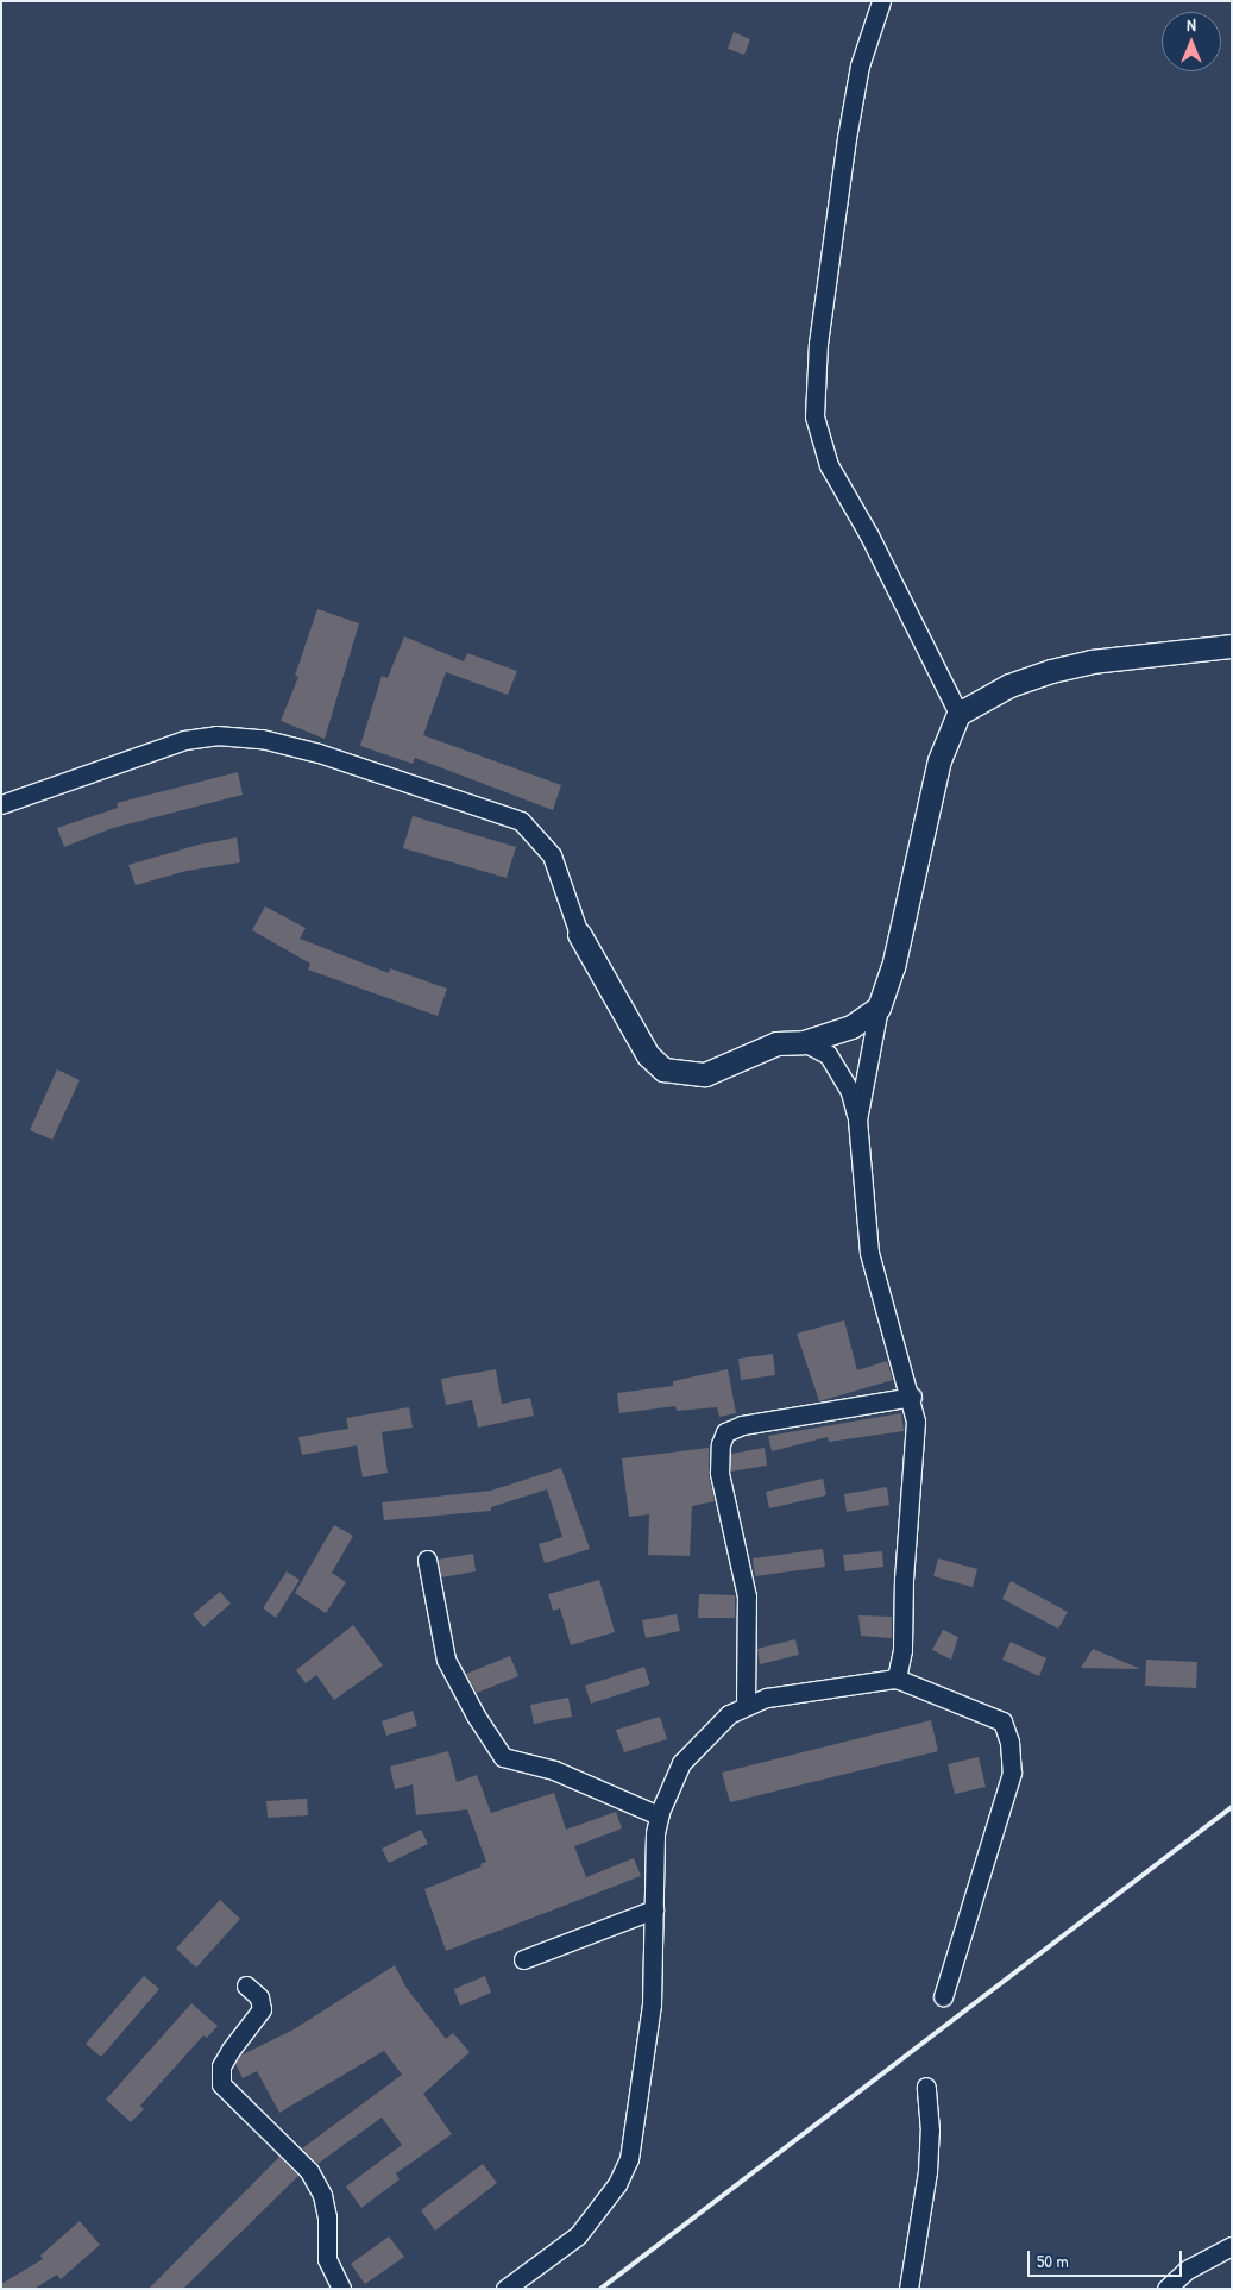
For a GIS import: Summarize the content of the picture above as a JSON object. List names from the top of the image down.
{
  "scale_bar": "50 m",
  "north": "top"
}
